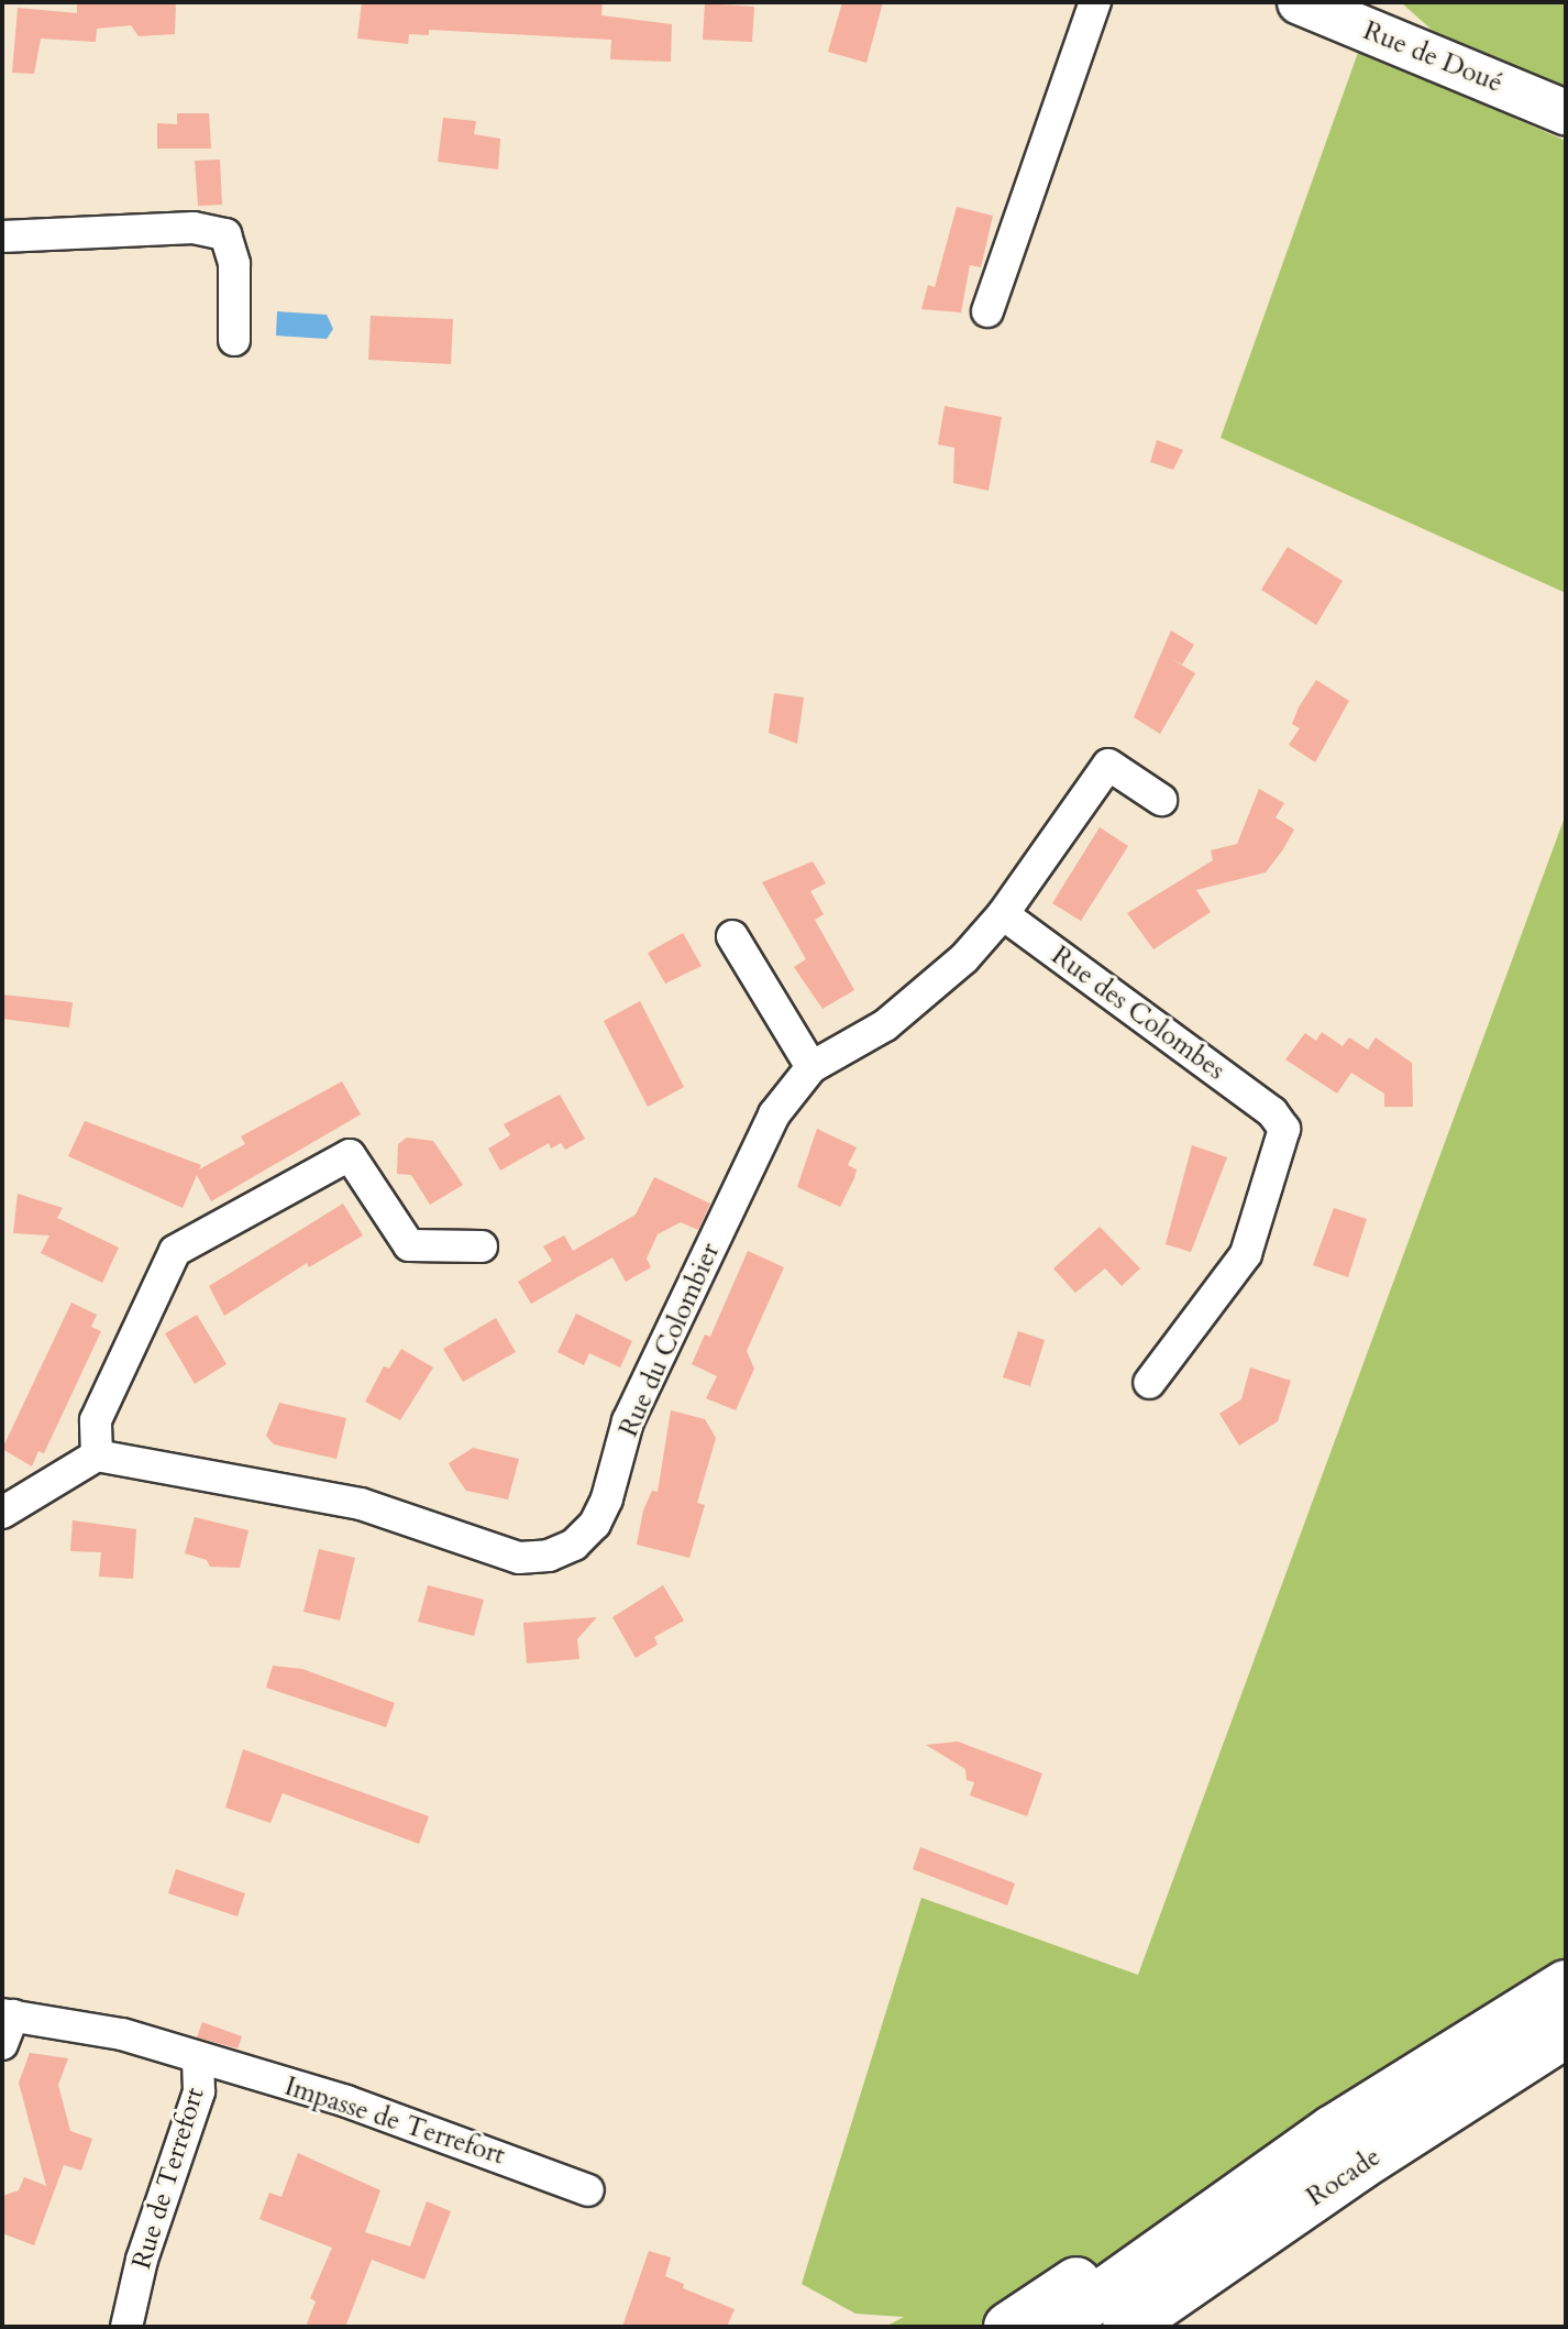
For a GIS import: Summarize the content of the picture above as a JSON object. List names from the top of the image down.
{
  "streets": {
    "highway": ["Rocade"],
    "street": [
      "Rue de Doué",
      "Rue des Colombes",
      "Rue du Colombier",
      "Impasse de Terrefort",
      "Rue de Terrefort"
    ]
  },
  "crossings": [
    ["Rue des Colombes", "Rue du Colombier"],
    ["Impasse de Terrefort", "Rue de Terrefort"]
  ]
}
